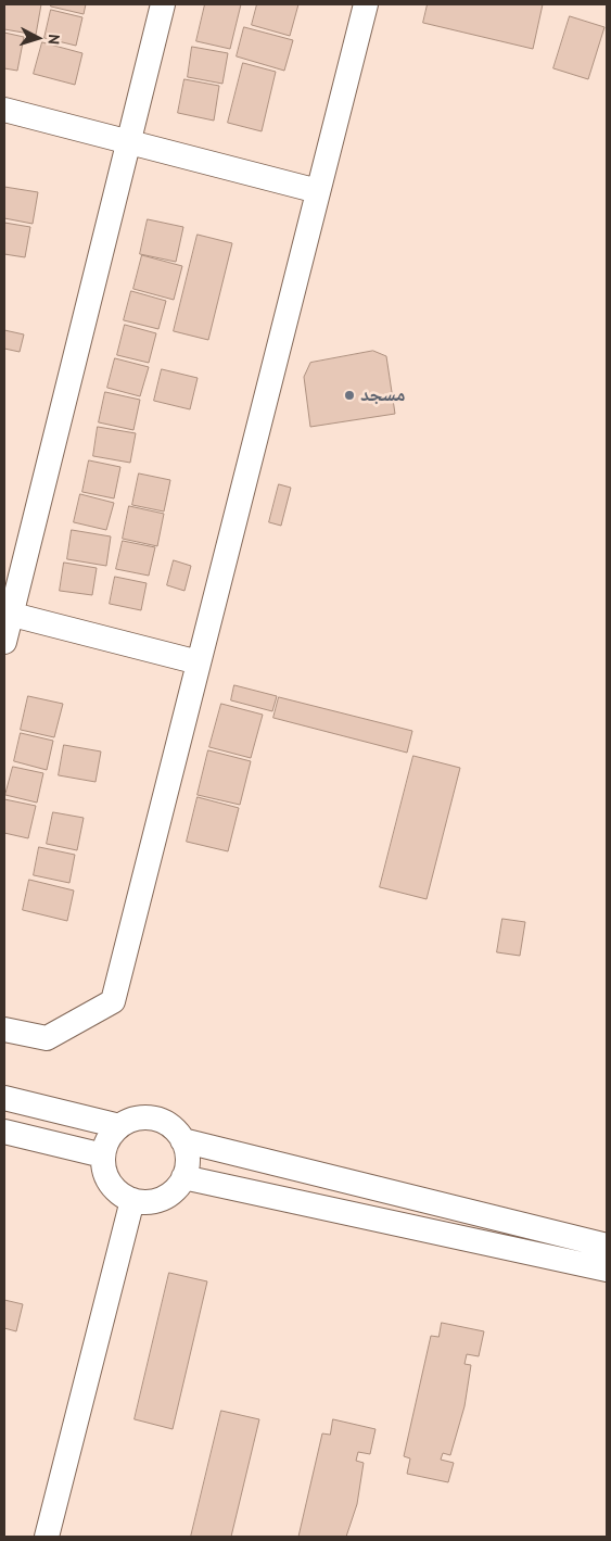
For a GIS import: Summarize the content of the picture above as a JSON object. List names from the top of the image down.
{
  "places": ["مسجد"],
  "north": "right"
}
